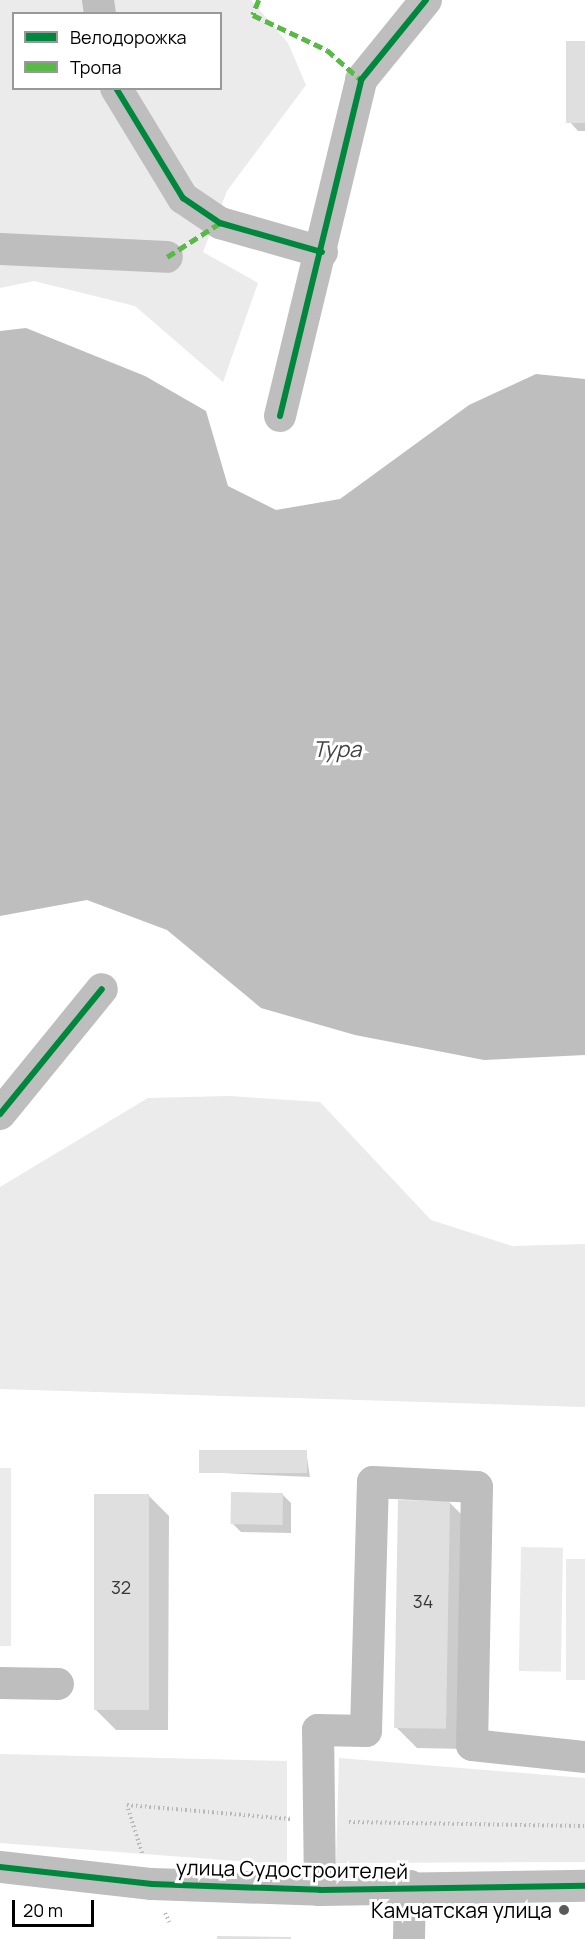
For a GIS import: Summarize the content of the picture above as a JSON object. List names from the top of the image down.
{
  "streets": {
    "street": ["улица Судостроителей"]
  },
  "water": ["Тура"],
  "places": ["Камчатская улица"],
  "house_numbers": ["32", "34"],
  "legend": ["Велодорожка", "Тропа"],
  "scale_bar": "20 m"
}
